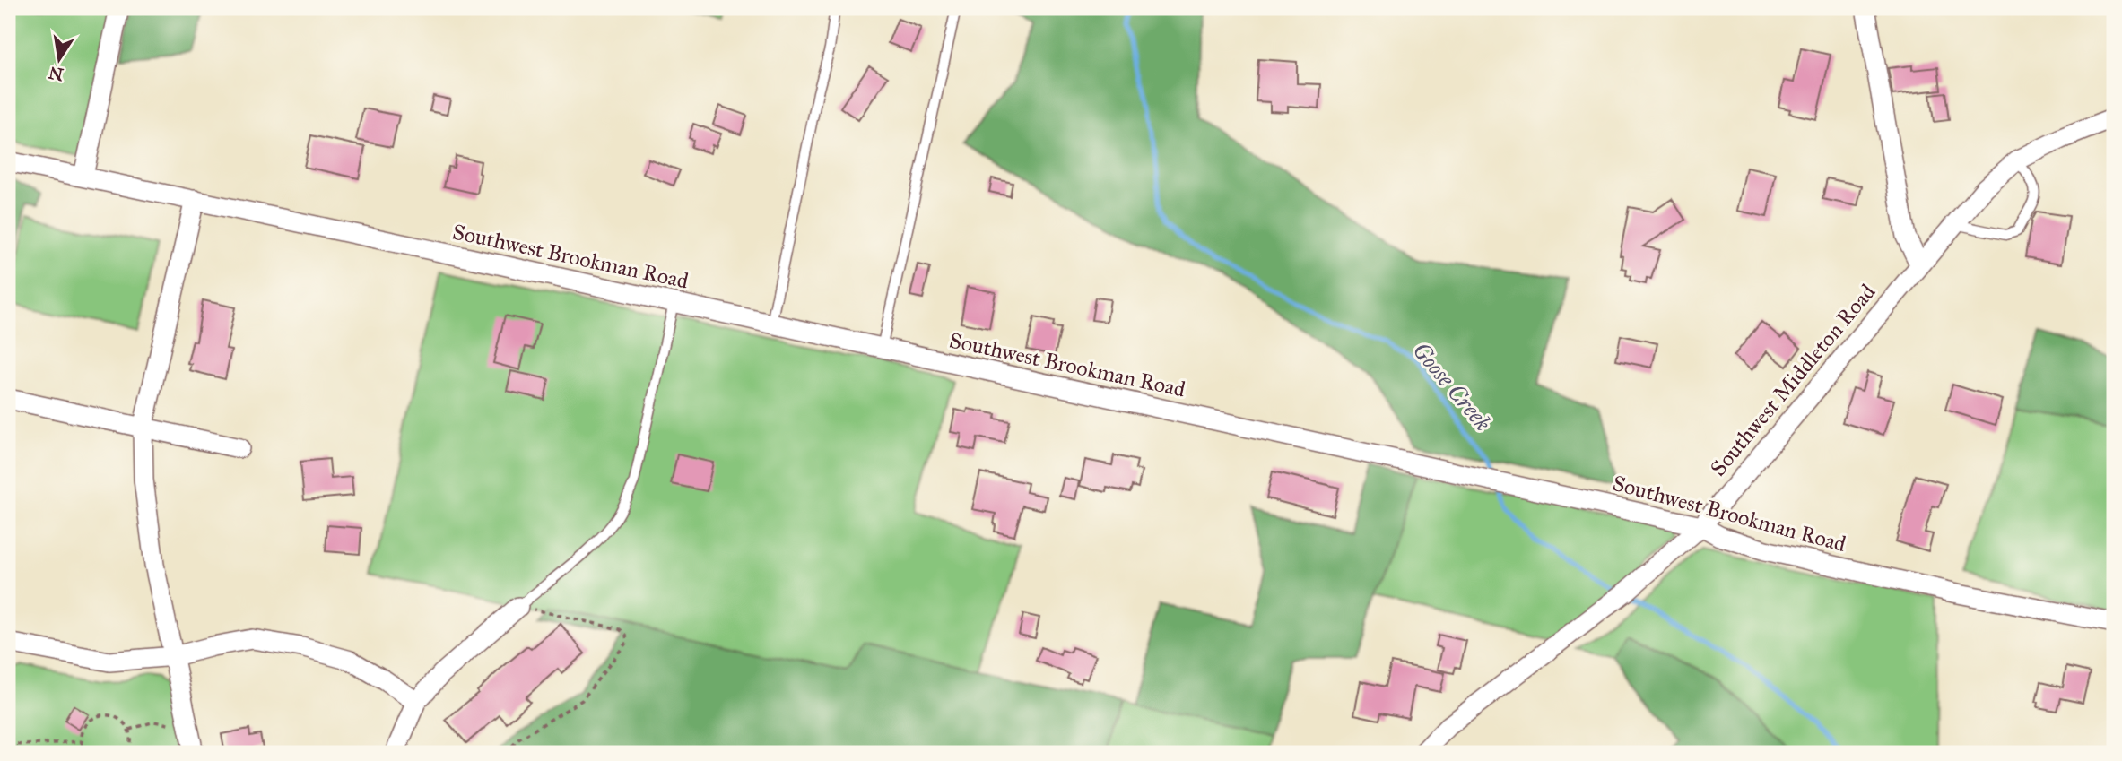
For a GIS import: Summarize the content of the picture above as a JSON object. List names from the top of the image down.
{
  "streets": {
    "street": ["Southwest Brookman Road", "Southwest Middleton Road"]
  },
  "crossings": [
    ["Southwest Brookman Road", "Southwest Middleton Road"]
  ],
  "water": ["Goose Creek"],
  "north": "bottom"
}
